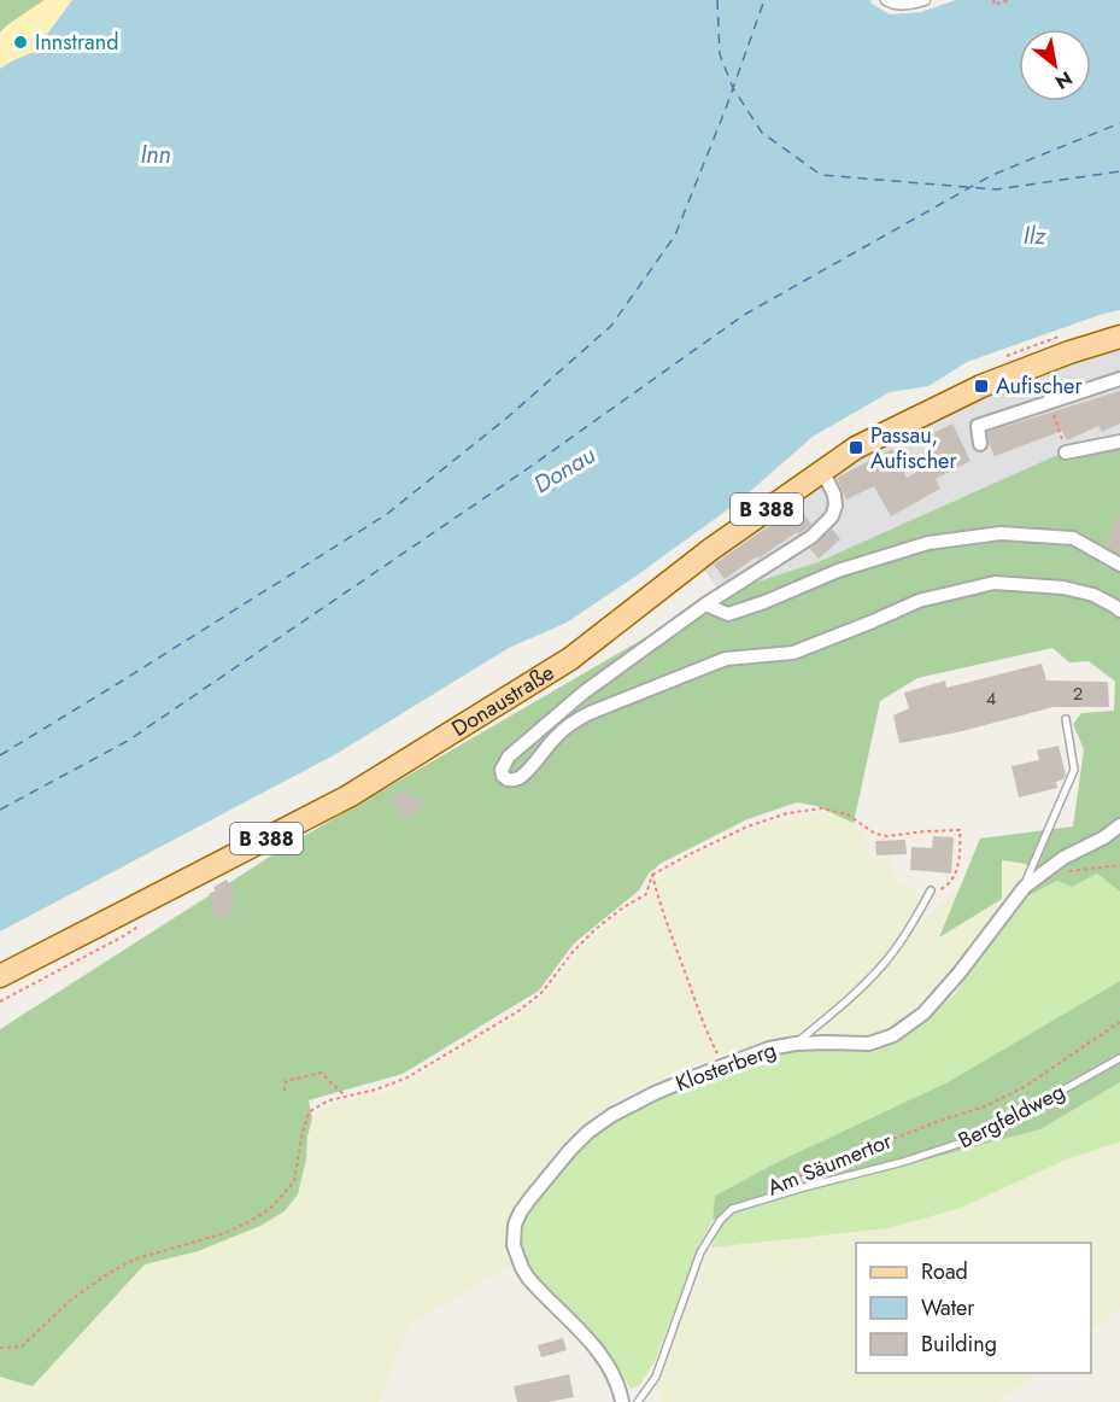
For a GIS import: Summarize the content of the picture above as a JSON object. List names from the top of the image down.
{
  "streets": {
    "main road": ["B 388", "Donaustraße"],
    "street": ["Klosterberg"],
    "lane": ["Bergfeldweg"],
    "path": ["Am Säumertor"]
  },
  "water": ["Inn", "Ilz", "Donau"],
  "places": {
    "other": ["Innstrand"],
    "transit": ["Aufischer", "Passau, Aufischer"]
  },
  "house_numbers": ["2", "4"],
  "legend": ["Road", "Water", "Building"],
  "north": "bottom right"
}
